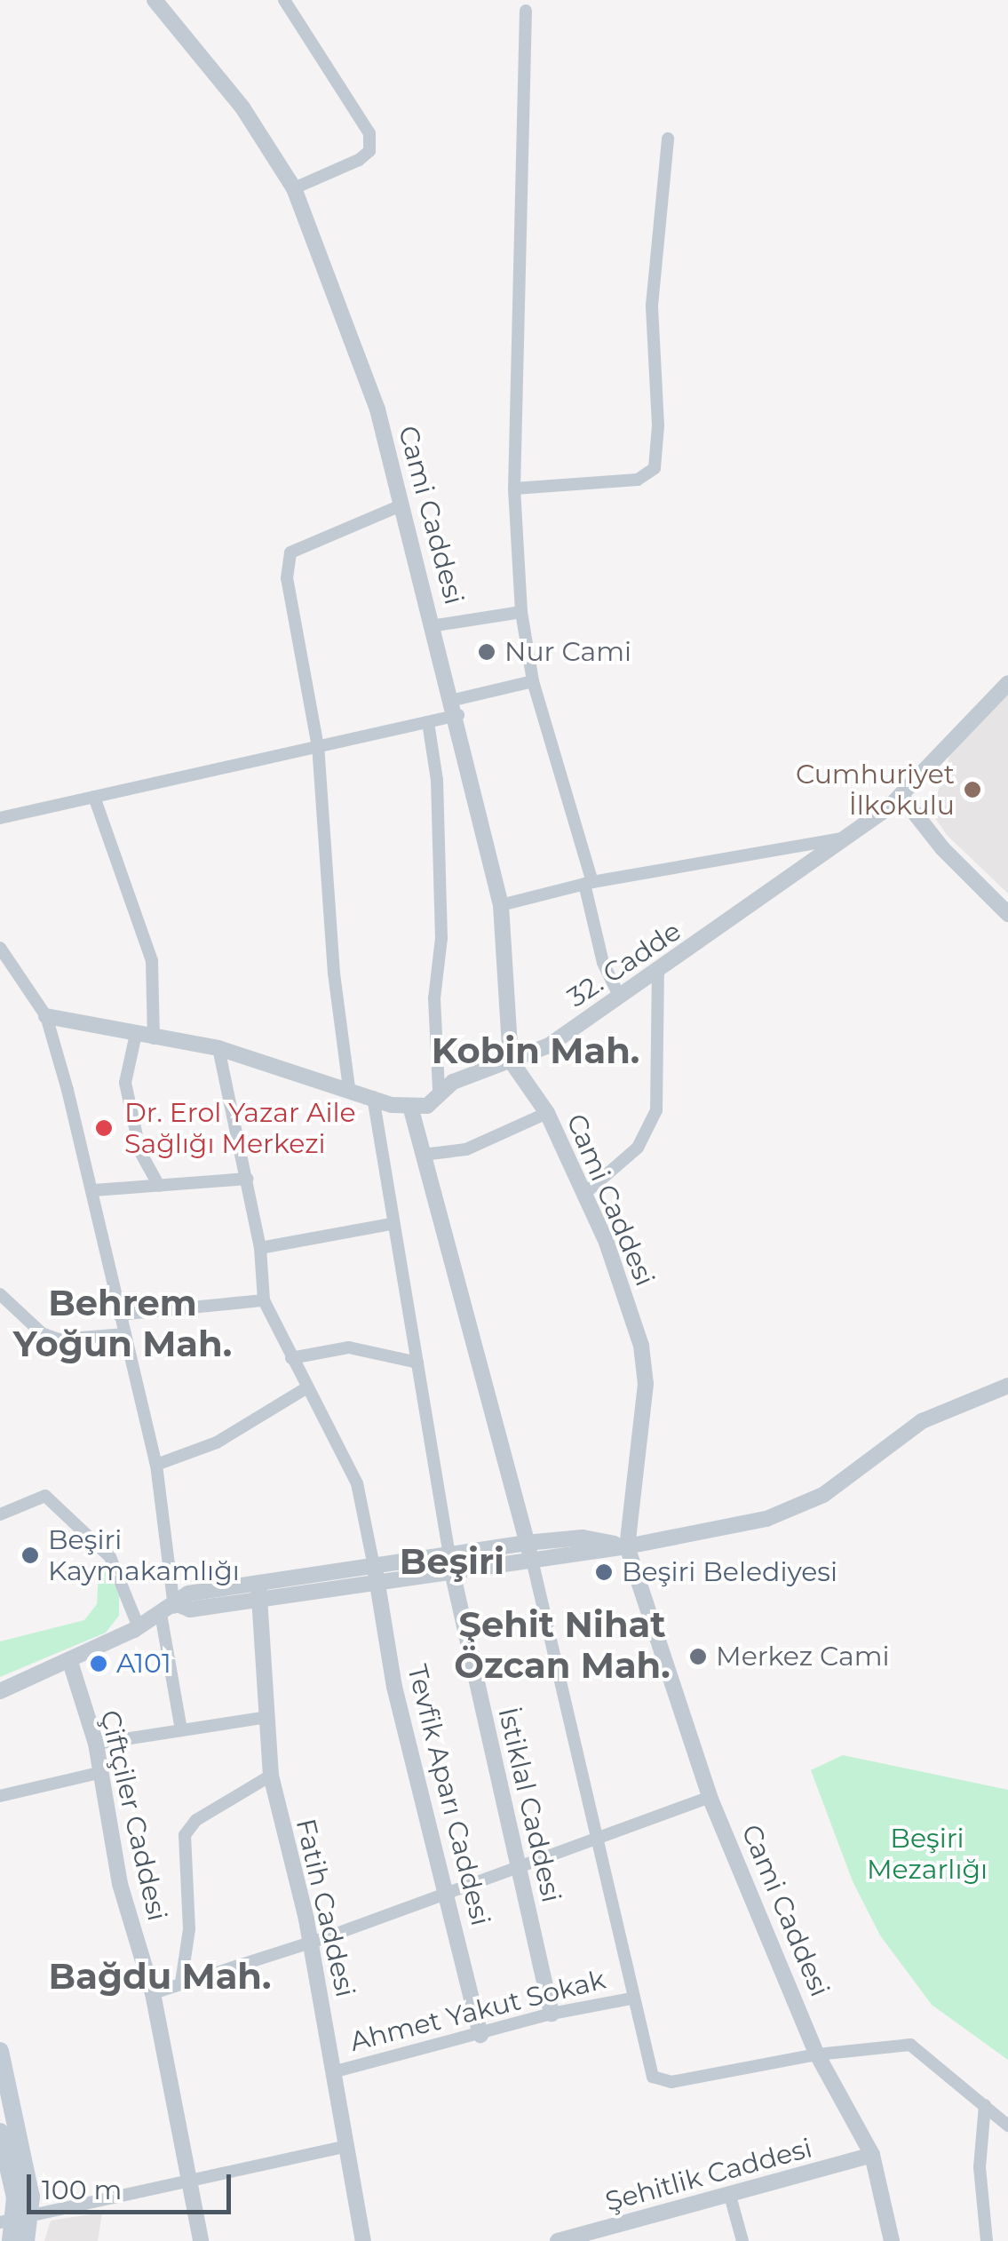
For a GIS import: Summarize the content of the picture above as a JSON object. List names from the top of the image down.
{
  "streets": {
    "street": [
      "Cami Caddesi",
      "32. Cadde",
      "Tevfik Aparı Caddesi",
      "İstiklal Caddesi",
      "Çiftçiler Caddesi",
      "Fatih Caddesi",
      "Ahmet Yakut Sokak",
      "Şehitlik Caddesi"
    ]
  },
  "crossings": [
    ["Cami Caddesi", "32. Cadde"],
    ["Cami Caddesi", "Şehitlik Caddesi"],
    ["Tevfik Aparı Caddesi", "Ahmet Yakut Sokak"],
    ["İstiklal Caddesi", "Ahmet Yakut Sokak"],
    ["Fatih Caddesi", "Ahmet Yakut Sokak"]
  ],
  "districts": [
    "Kobin Mah.",
    "Behrem Yoğun Mah.",
    "Beşiri",
    "Şehit Nihat Özcan Mah.",
    "Bağdu Mah."
  ],
  "parks": ["Beşiri Mezarlığı"],
  "places": [
    "Nur Cami",
    "Cumhuriyet İlkokulu",
    "Dr. Erol Yazar Aile Sağlığı Merkezi",
    "Beşiri Kaymakamlığı",
    "Beşiri Belediyesi",
    "Merkez Cami",
    "A101"
  ],
  "scale_bar": "100 m"
}
